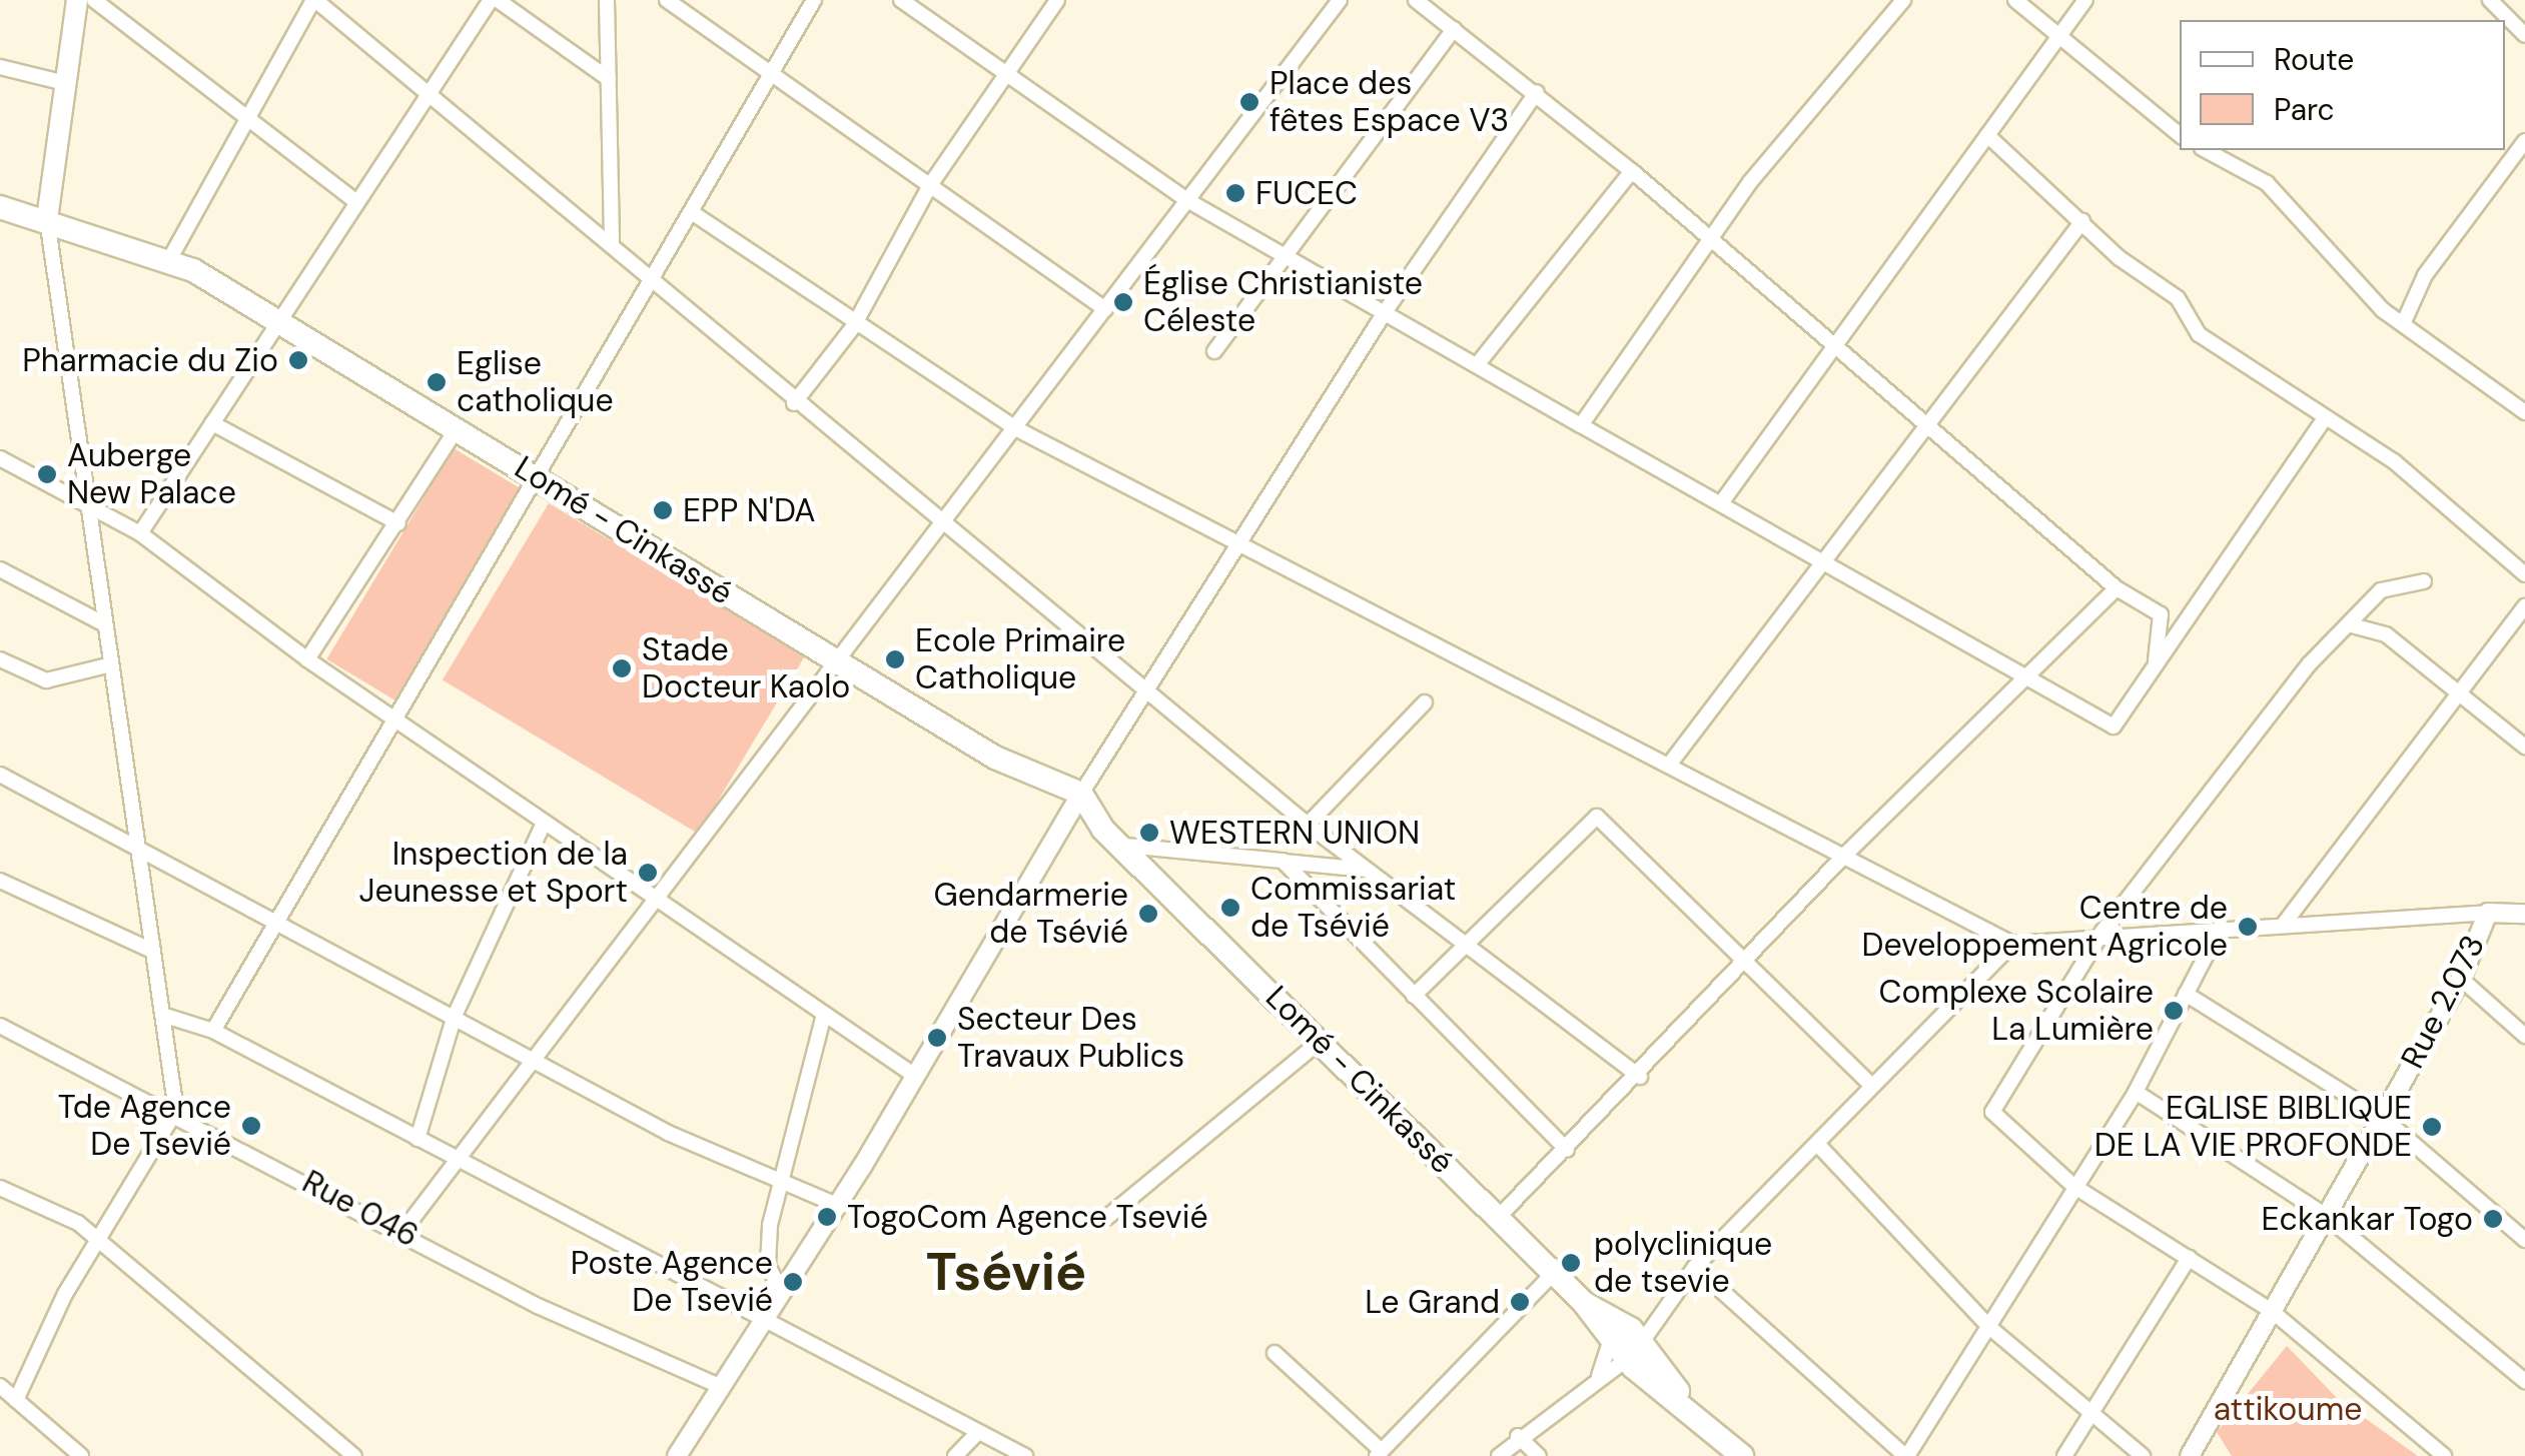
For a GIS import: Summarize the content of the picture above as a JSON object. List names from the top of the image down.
{
  "streets": {
    "highway": ["Lomé - Cinkassé"],
    "street": ["Rue 2.073", "Rue 046"]
  },
  "districts": ["Tsévié"],
  "parks": ["attikoume"],
  "places": [
    "Place des fêtes Espace V3",
    "FUCEC",
    "Église Christianiste Céleste",
    "Pharmacie du Zio",
    "Eglise catholique",
    "Auberge New Palace",
    "EPP N'DA",
    "Ecole Primaire Catholique",
    "Stade Docteur Kaolo",
    "WESTERN UNION",
    "Inspection de la Jeunesse et Sport",
    "Commissariat de Tsévié",
    "Gendarmerie de Tsévié",
    "Centre de Developpement Agricole",
    "Complexe Scolaire La Lumière",
    "Secteur Des Travaux Publics",
    "Tde Agence De Tsevié",
    "EGLISE BIBLIQUE DE LA VIE PROFONDE",
    "TogoCom Agence Tsevié",
    "Eckankar Togo",
    "polyclinique de tsevie",
    "Poste Agence De Tsevié",
    "Le Grand"
  ],
  "legend": ["Route", "Parc"]
}
